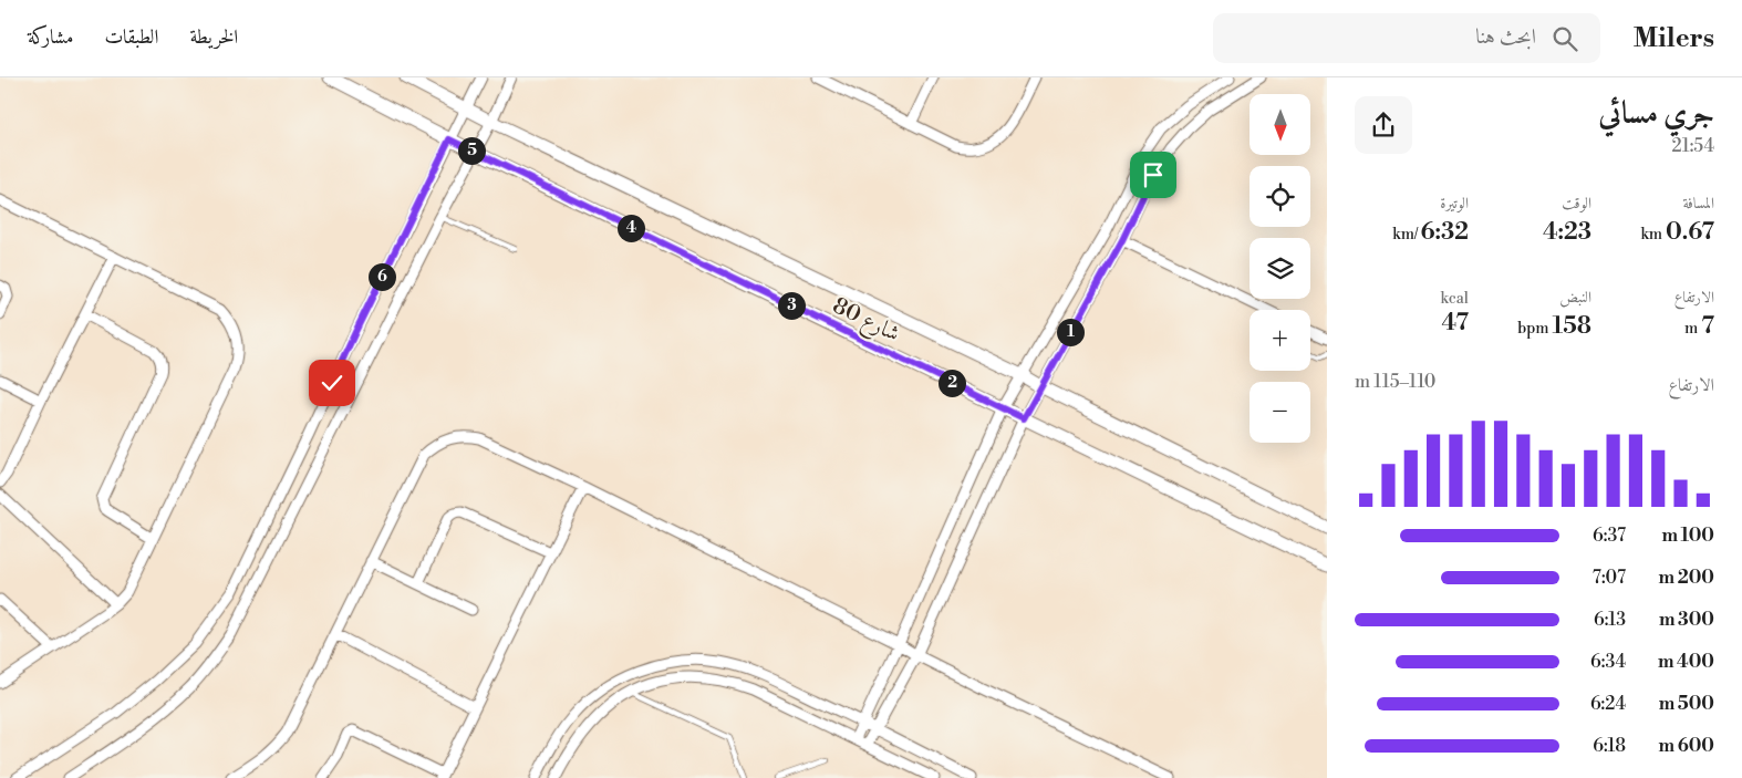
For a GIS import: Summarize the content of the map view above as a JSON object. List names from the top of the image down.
{
  "streets": {
    "street": ["شارع 80"]
  },
  "north": "bottom",
  "page": {
    "header": "Milers",
    "search": "ابحث هنا",
    "nav": ["الخريطة", "الطبقات", "مشاركة"],
    "heading": ["جري مسائي", "21:54"],
    "map_buttons": ["+", "−"],
    "pins": [
      "5",
      "4",
      "6",
      "3",
      "1",
      "2"
    ],
    "stats": [
      ["المسافة", "0.67 km"],
      ["الوقت", "4:23"],
      ["الوتيرة", "6:32 /km"],
      ["الارتفاع", "7 m"],
      ["النبض", "158 bpm"],
      ["kcal", "47"]
    ],
    "chart": ["الارتفاع", "110–115 m"],
    "list": [
      {
        "name": "100 m",
        "note": "6:37"
      },
      {
        "name": "200 m",
        "note": "7:07"
      },
      {
        "name": "300 m",
        "note": "6:13"
      },
      {
        "name": "400 m",
        "note": "6:34"
      },
      {
        "name": "500 m",
        "note": "6:24"
      },
      {
        "name": "600 m",
        "note": "6:18"
      }
    ]
  }
}
